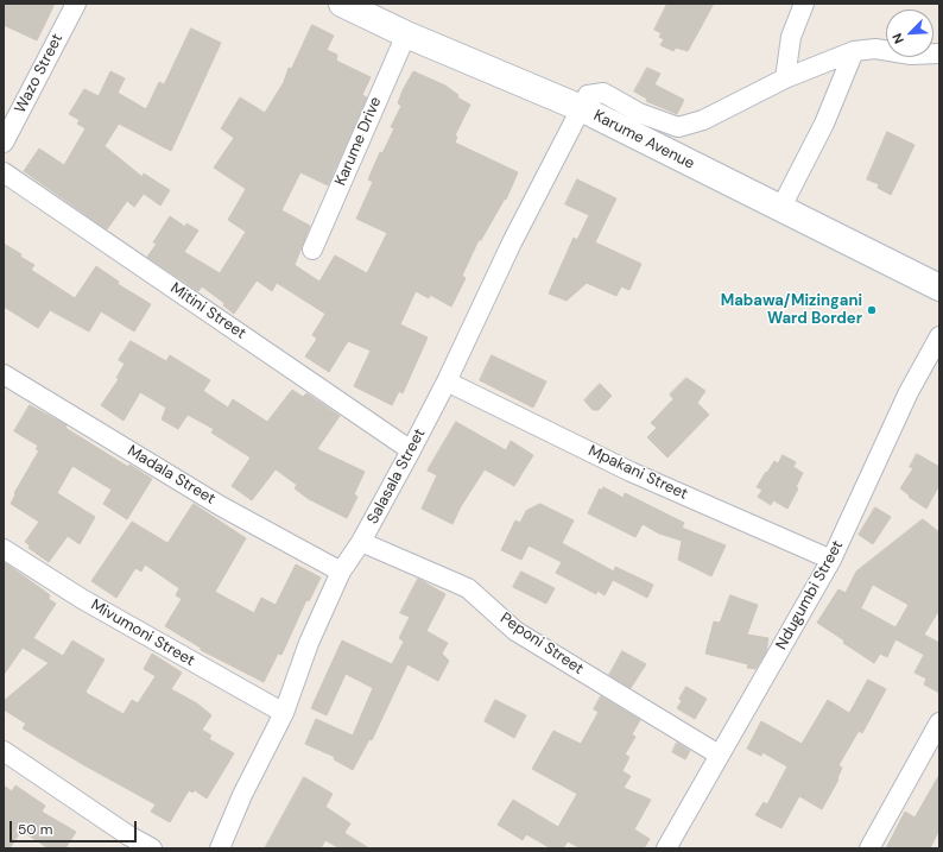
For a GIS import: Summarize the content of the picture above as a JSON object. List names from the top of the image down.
{
  "streets": {
    "main road": ["Karume Avenue"],
    "street": [
      "Wazo Street",
      "Karume Drive",
      "Mitini Street",
      "Mpakani Street",
      "Madala Street",
      "Salasala Street",
      "Ndugumbi Street",
      "Mivumoni Street",
      "Peponi Street"
    ]
  },
  "crossings": [
    ["Karume Avenue", "Karume Drive"],
    ["Karume Avenue", "Salasala Street"],
    ["Mitini Street", "Salasala Street"],
    ["Mpakani Street", "Salasala Street"],
    ["Mpakani Street", "Ndugumbi Street"],
    ["Madala Street", "Salasala Street"],
    ["Salasala Street", "Mivumoni Street"],
    ["Salasala Street", "Peponi Street"],
    ["Ndugumbi Street", "Peponi Street"]
  ],
  "places": ["Mabawa/Mizingani Ward Border"],
  "scale_bar": "50 m",
  "north": "bottom left"
}
